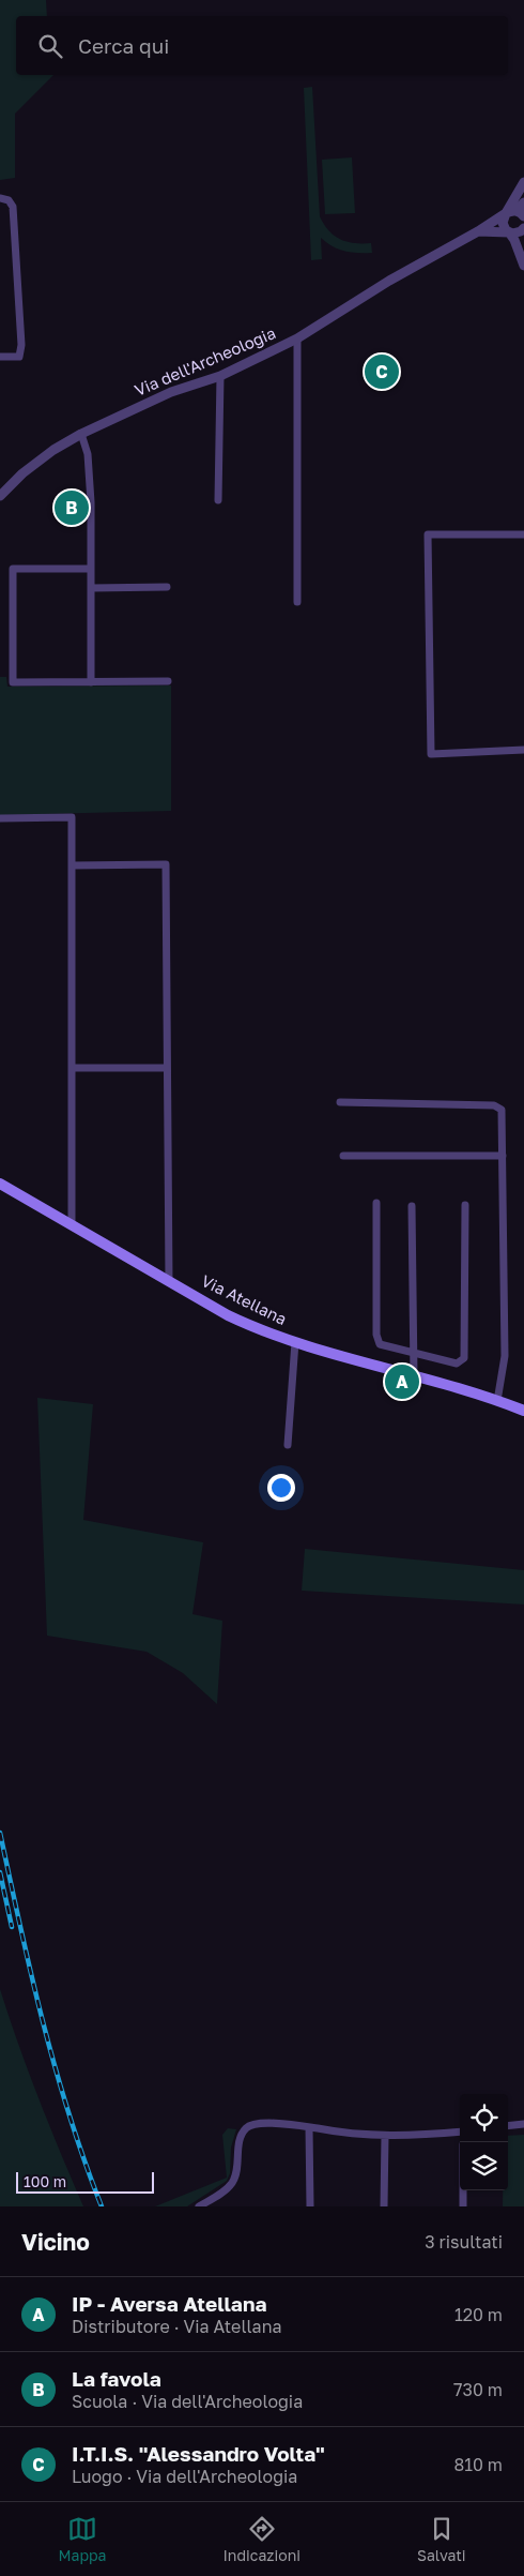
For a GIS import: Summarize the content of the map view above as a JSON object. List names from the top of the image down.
{
  "streets": {
    "main road": ["Via Atellana"],
    "street": ["Via dell'Archeologia"]
  },
  "scale_bar": "100 m",
  "page": {
    "search": "Cerca qui",
    "pins": ["C", "B", "A"],
    "scale": "100 m",
    "heading": ["Vicino", "3 risultati"],
    "list": [
      {
        "mark": "A",
        "name": "IP - Aversa Atellana",
        "note": "Distributore · Via Atellana",
        "value": "120 m"
      },
      {
        "mark": "B",
        "name": "La favola",
        "note": "Scuola · Via dell'Archeologia",
        "value": "730 m"
      },
      {
        "mark": "C",
        "name": "I.T.I.S. \"Alessandro Volta\"",
        "note": "Luogo · Via dell'Archeologia",
        "value": "810 m"
      }
    ],
    "nav": ["Mappa", "Indicazioni", "Salvati"]
  }
}
